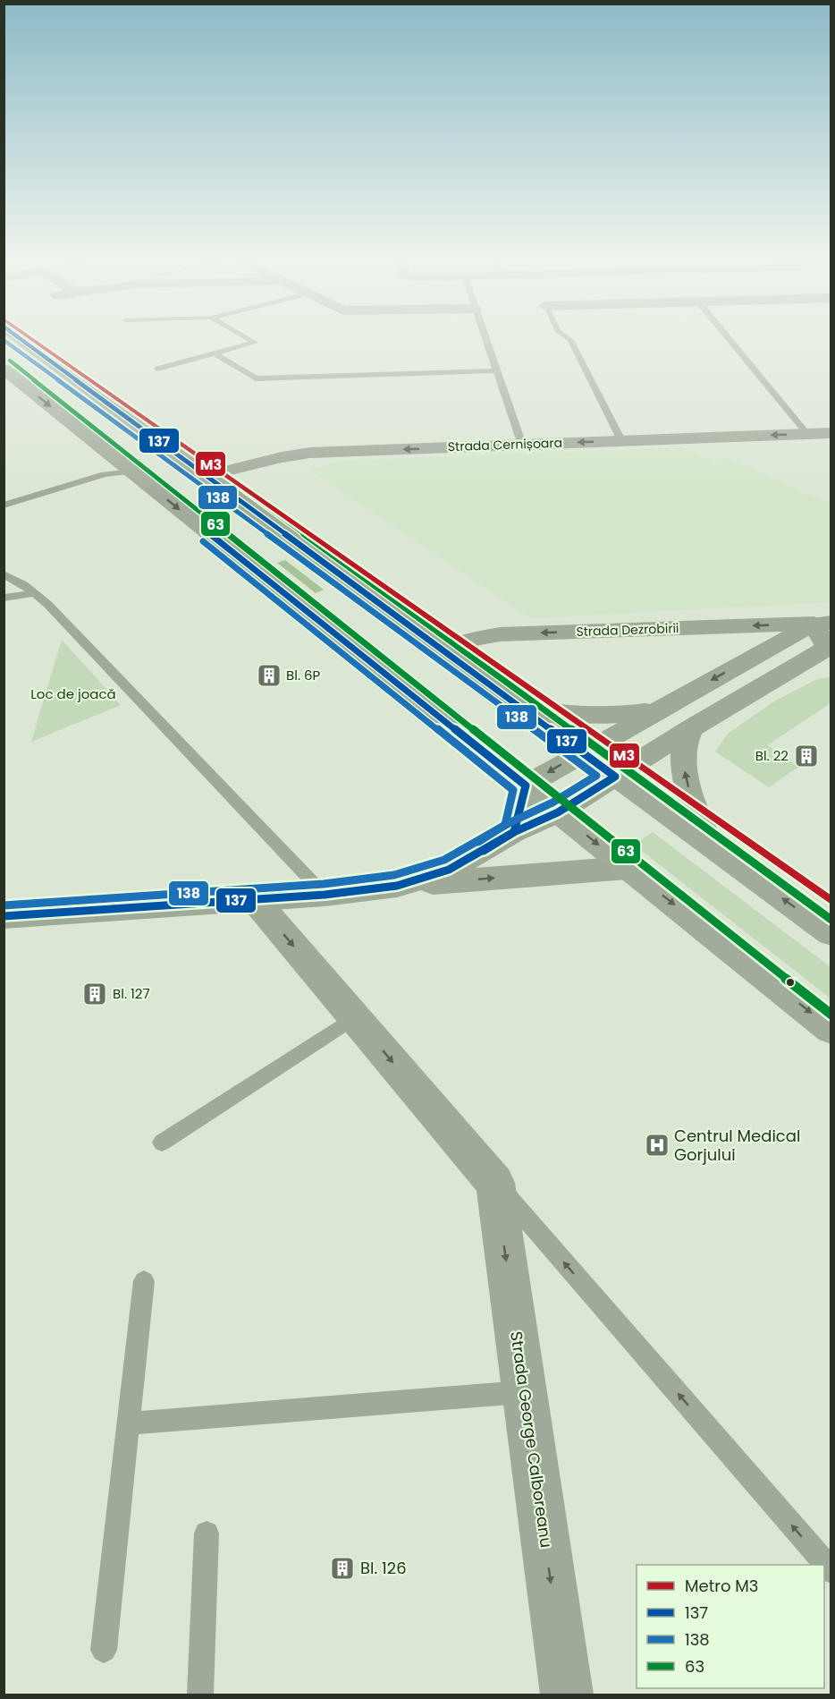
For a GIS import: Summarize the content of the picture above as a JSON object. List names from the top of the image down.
{
  "streets": {
    "street": ["Strada Cernișoara", "Strada Dezrobirii", "Strada George Calboreanu"]
  },
  "one_way": ["Strada Cernișoara", "Strada Dezrobirii", "Strada George Calboreanu"],
  "parks": ["Loc de joacă"],
  "places": {
    "building": [
      "Bl. 6P",
      "Bl. 22",
      "Bl. 127",
      "Bl. 126"
    ],
    "hospital": ["Centrul Medical Gorjului"]
  },
  "lines": [
    "metro line M3",
    "transit line 137",
    "transit line 138",
    "transit line 63"
  ],
  "legend": [
    "Metro M3",
    "137",
    "138",
    "63"
  ]
}
